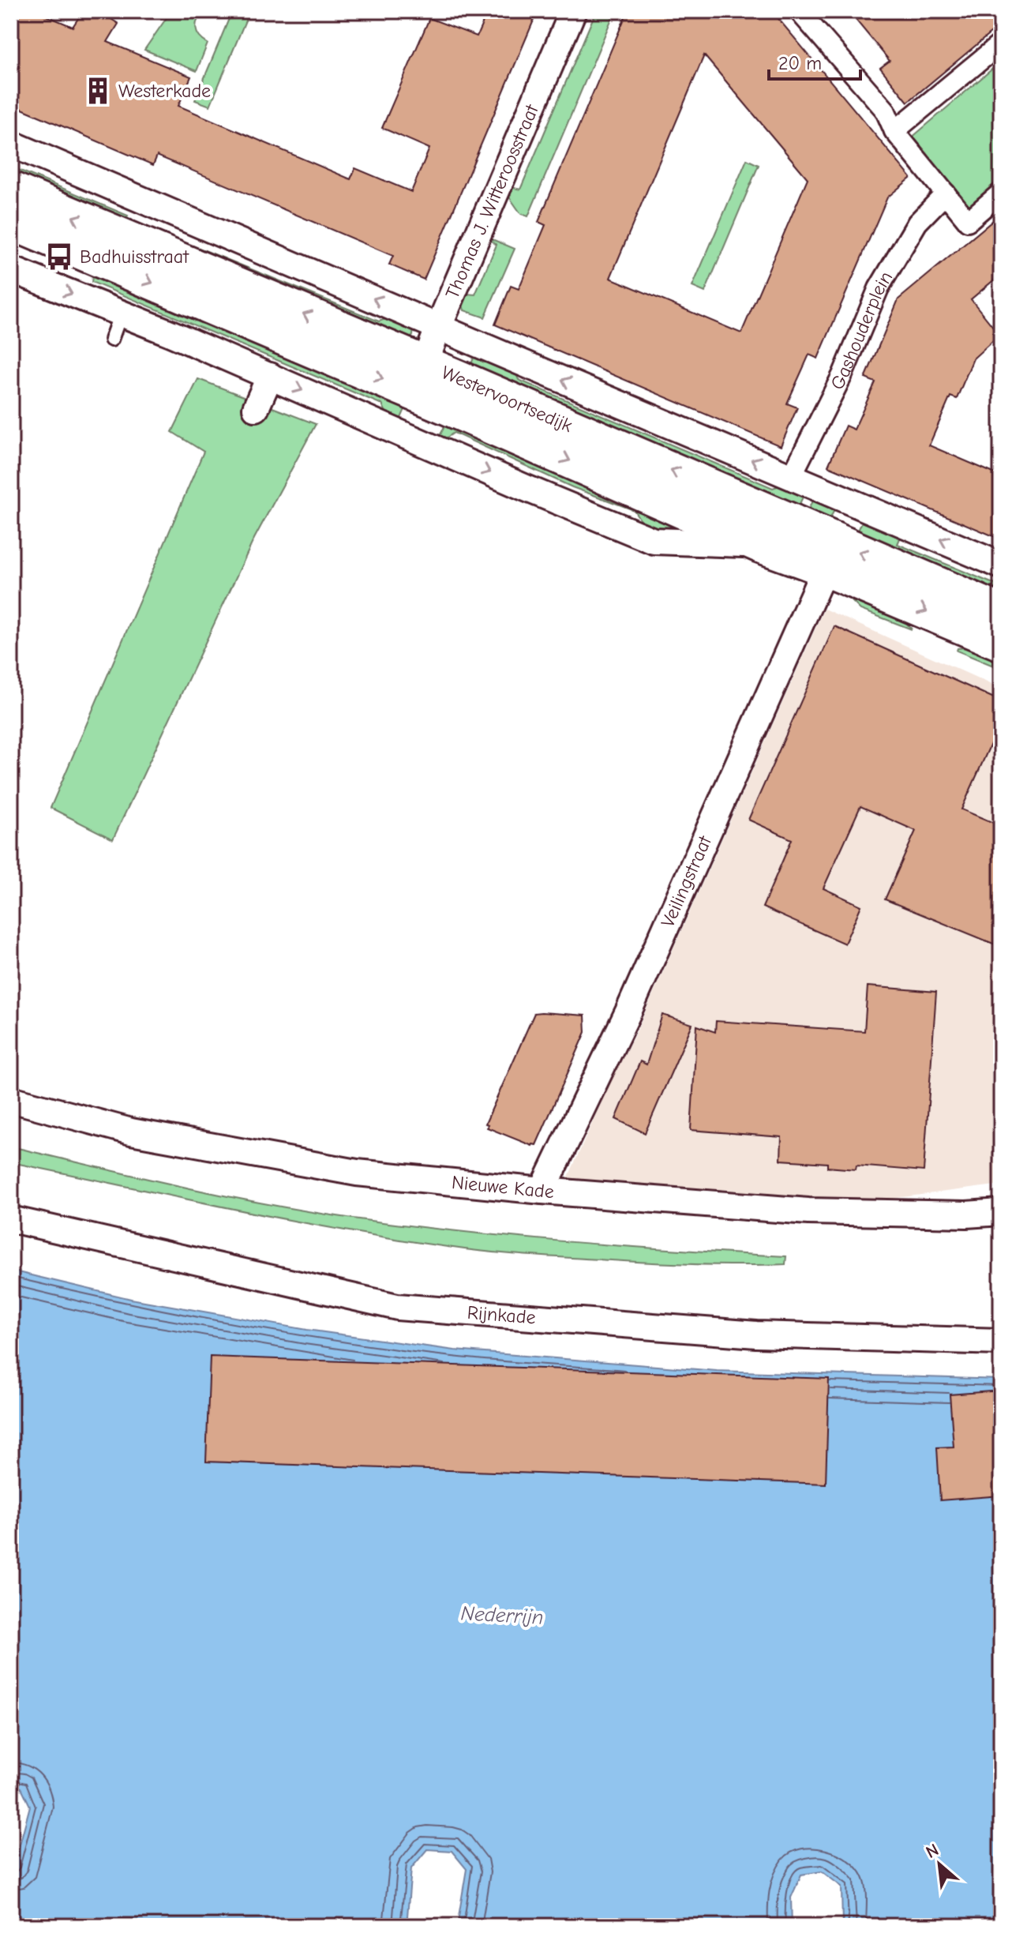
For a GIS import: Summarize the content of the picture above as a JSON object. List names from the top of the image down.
{
  "streets": {
    "main road": ["Westervoortsedijk"],
    "street": [
      "Thomas J. Witteroosstraat",
      "Gashouderplein",
      "Veilingstraat",
      "Nieuwe Kade",
      "Rijnkade"
    ]
  },
  "crossings": [
    ["Thomas J. Witteroosstraat", "Westervoortsedijk"],
    ["Gashouderplein", "Westervoortsedijk"],
    ["Westervoortsedijk", "Veilingstraat"],
    ["Veilingstraat", "Nieuwe Kade"]
  ],
  "water": ["Nederrijn"],
  "places": {
    "building": ["Westerkade"],
    "bus stop": ["Badhuisstraat"]
  },
  "scale_bar": "20 m",
  "north": "top left"
}
